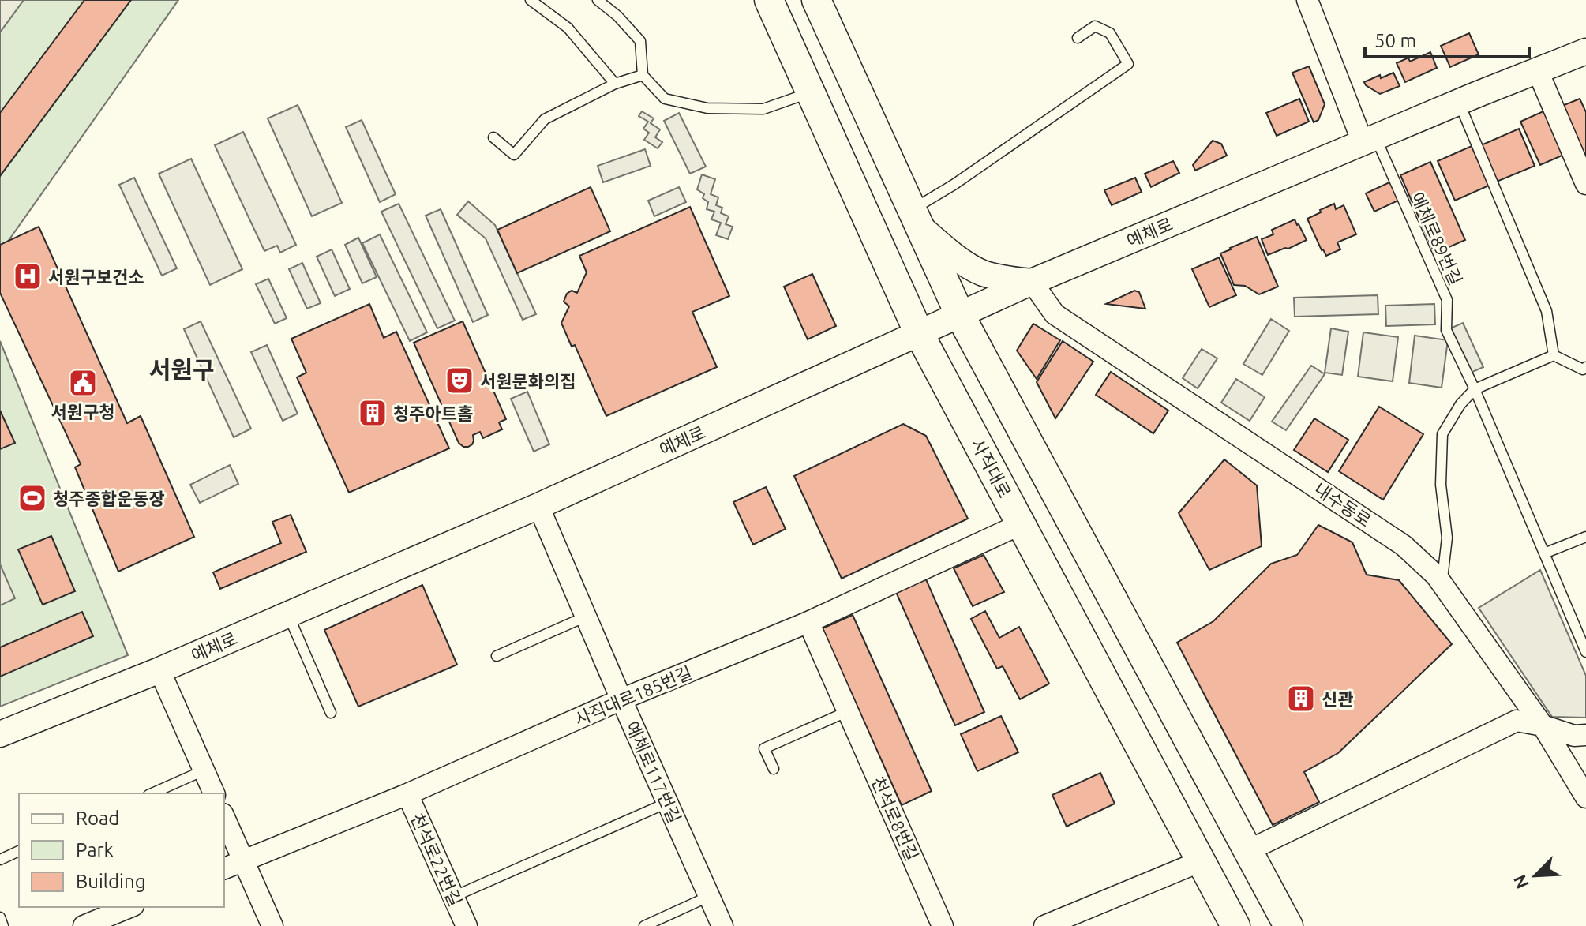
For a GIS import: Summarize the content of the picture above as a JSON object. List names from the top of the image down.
{
  "streets": {
    "main road": ["사직대로"],
    "street": [
      "예체로",
      "내수동로",
      "사직대로185번길",
      "예체로117번길",
      "천석로8번길",
      "천석로22번길"
    ],
    "lane": ["예체로89번길"]
  },
  "crossings": [
    ["예체로", "예체로89번길"],
    ["예체로", "사직대로"],
    ["예체로", "내수동로"],
    ["예체로", "예체로117번길"],
    ["사직대로", "사직대로185번길"],
    ["사직대로185번길", "예체로117번길"],
    ["사직대로185번길", "천석로8번길"],
    ["사직대로185번길", "천석로22번길"]
  ],
  "districts": ["서원구"],
  "places": {
    "hospital": ["서원구보건소"],
    "theatre": ["서원문화의집"],
    "public building": ["서원구청"],
    "building": ["청주아트홀", "신관"],
    "sports": ["청주종합운동장"]
  },
  "legend": ["Road", "Park", "Building"],
  "scale_bar": "50 m",
  "north": "bottom left"
}
